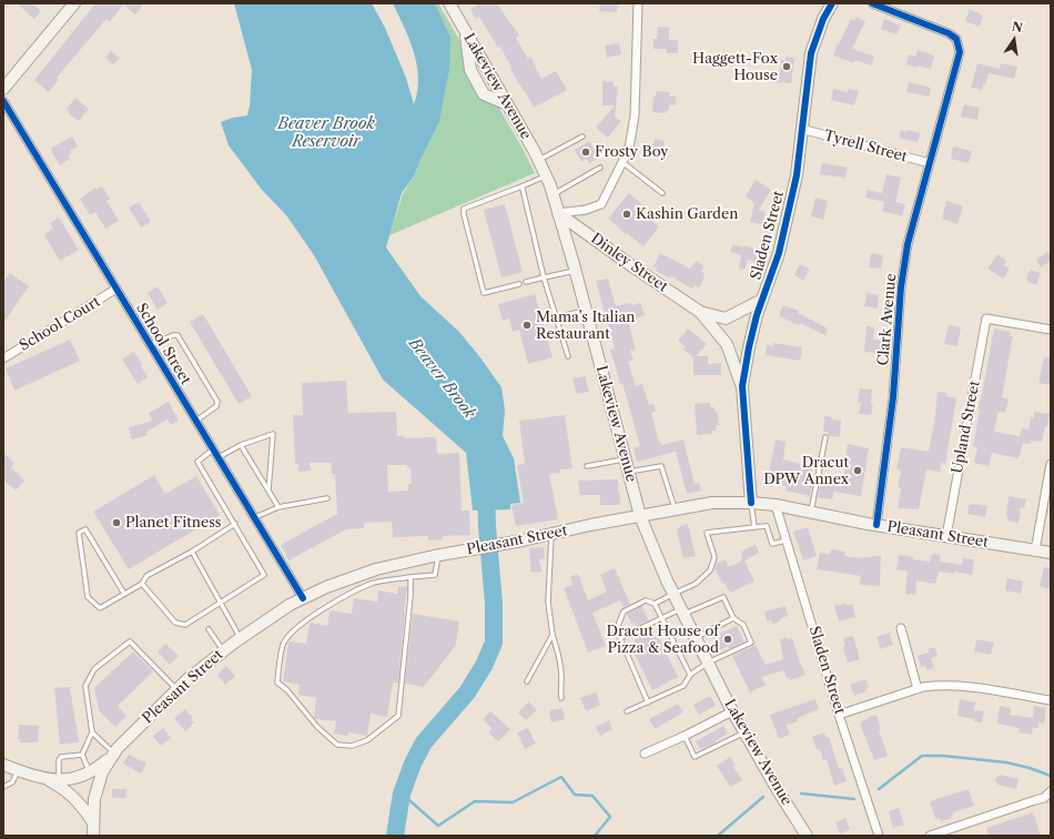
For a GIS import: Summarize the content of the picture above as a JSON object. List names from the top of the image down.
{
  "streets": {
    "main road": [
      "Lakeview Avenue",
      "Sladen Street",
      "Dinley Street",
      "Pleasant Street"
    ],
    "street": [
      "Tyrell Street",
      "Clark Avenue",
      "School Court",
      "School Street",
      "Upland Street"
    ]
  },
  "crossings": [
    ["Lakeview Avenue", "Dinley Street"],
    ["Lakeview Avenue", "Pleasant Street"],
    ["Tyrell Street", "Sladen Street"],
    ["Tyrell Street", "Clark Avenue"],
    ["Sladen Street", "Dinley Street"],
    ["Sladen Street", "Pleasant Street"],
    ["Clark Avenue", "Pleasant Street"],
    ["School Court", "School Street"],
    ["School Street", "Pleasant Street"],
    ["Upland Street", "Pleasant Street"]
  ],
  "water": ["Beaver Brook Reservoir", "Beaver Brook"],
  "places": [
    "Haggett-Fox House",
    "Frosty Boy",
    "Kashin Garden",
    "Mama's Italian Restaurant",
    "Dracut DPW Annex",
    "Planet Fitness",
    "Dracut House of Pizza & Seafood"
  ],
  "north": "top"
}
